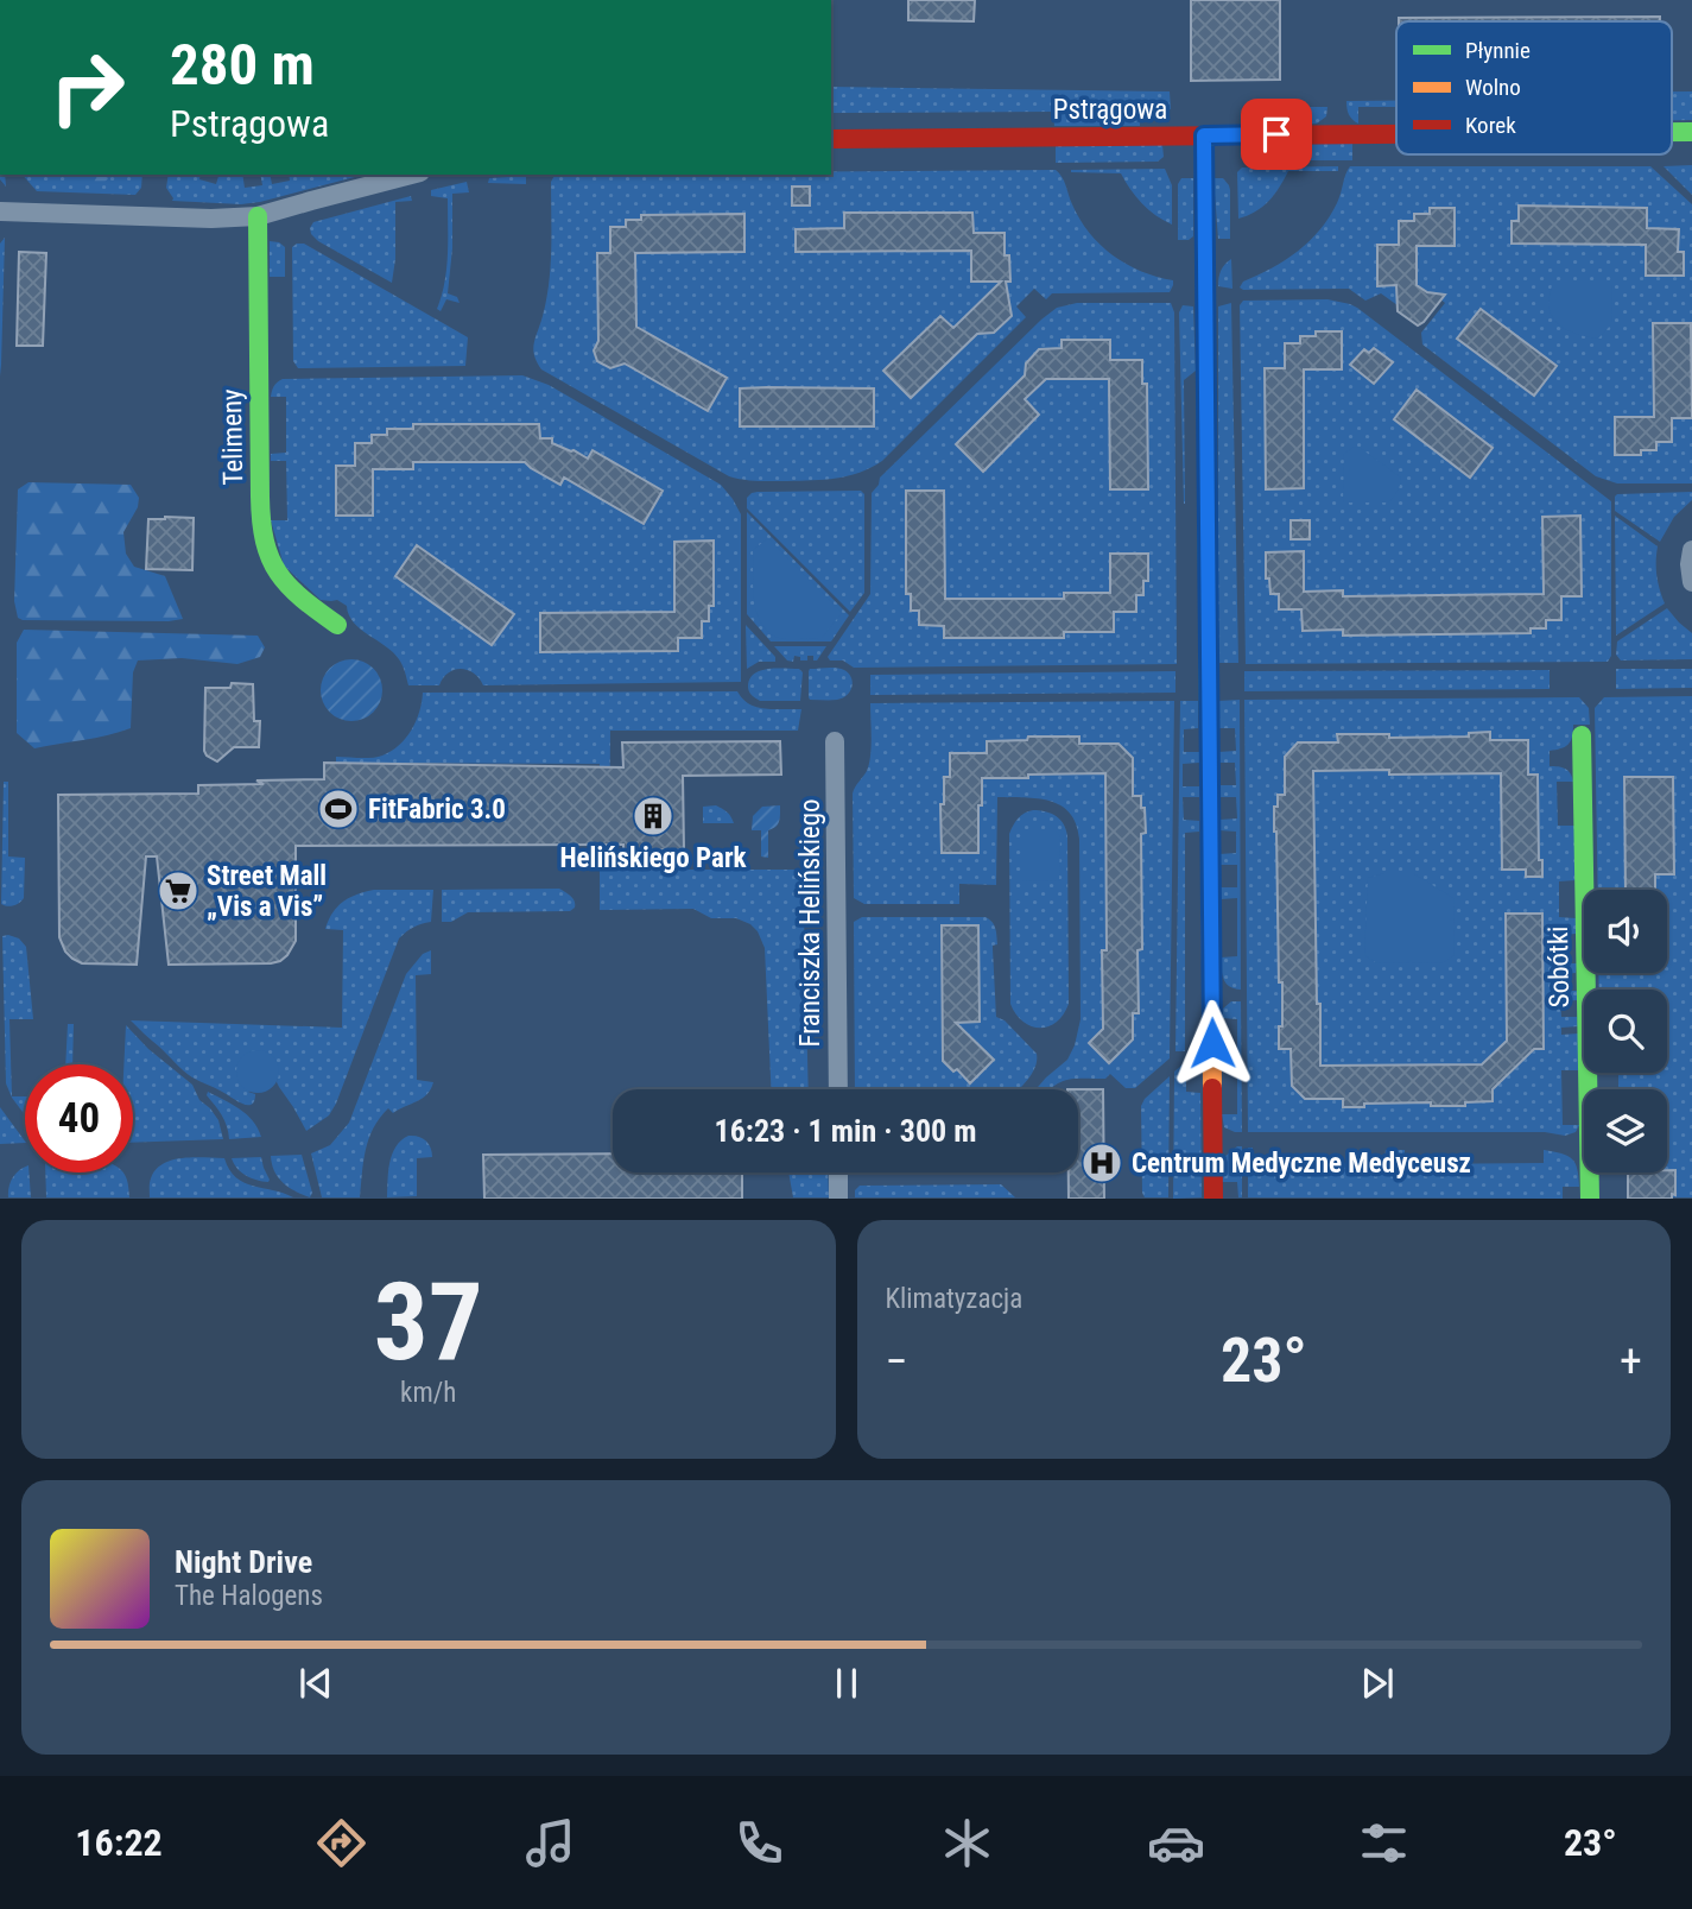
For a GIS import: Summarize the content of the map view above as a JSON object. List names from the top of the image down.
{
  "streets": {
    "street": [
      "Pstrągowa",
      "Telimeny",
      "Franciszka Helińskiego",
      "Sobótki"
    ]
  },
  "places": {
    "sports": ["FitFabric 3.0"],
    "building": ["Helińskiego Park"],
    "supermarket": ["Street Mall „Vis a Vis”"],
    "hospital": ["Centrum Medyczne Medyceusz"]
  },
  "legend": ["Płynnie", "Wolno", "Korek"],
  "page": {
    "turn": ["280 m", "Pstrągowa"],
    "limit": "40",
    "trip": "16:23 · 1 min · 300 m",
    "tile": [
      ["37", "km/h"],
      "Klimatyzacja"
    ],
    "heat": ["−", "23°", "+"],
    "song": ["Night Drive", "The Halogens"],
    "tabs": ["16:22", "23°"]
  }
}
